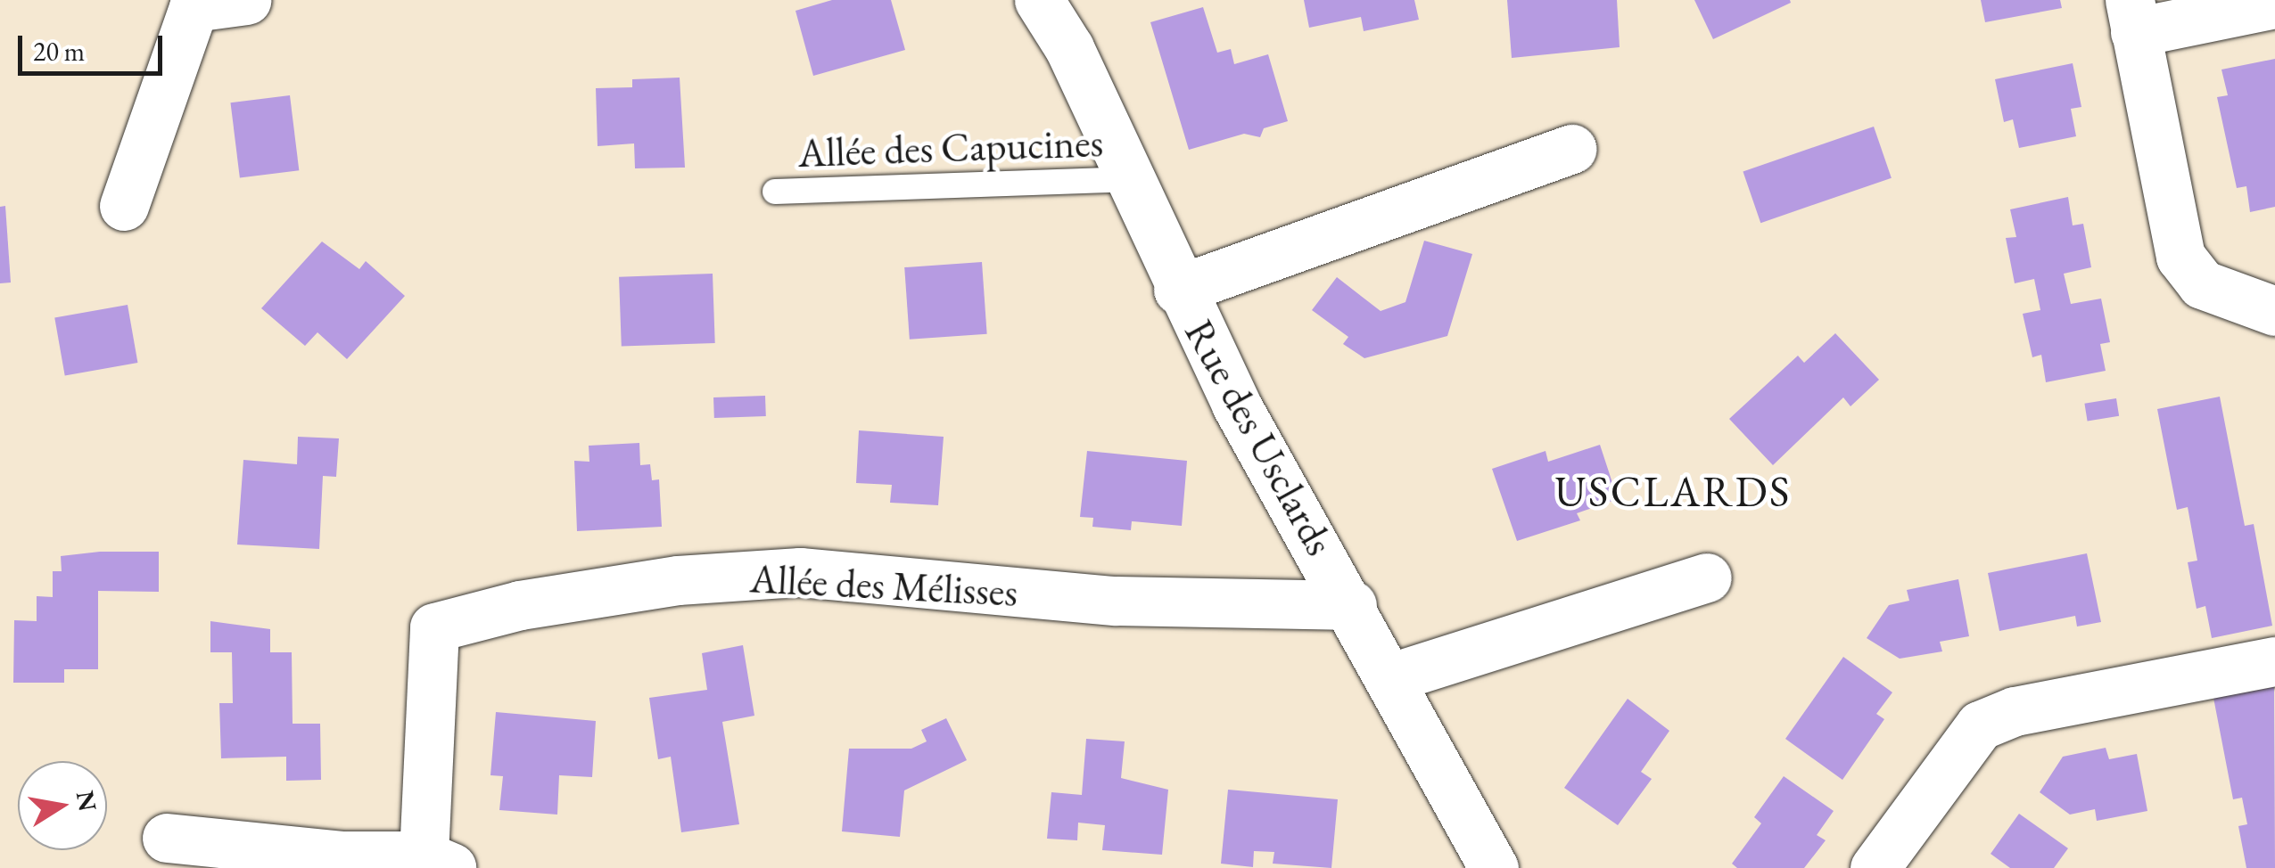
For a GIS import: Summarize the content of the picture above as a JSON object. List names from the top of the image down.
{
  "streets": {
    "street": ["Rue des Usclards", "Allée des Mélisses"],
    "lane": ["Allée des Capucines"]
  },
  "crossings": [
    ["Allée des Capucines", "Rue des Usclards"],
    ["Rue des Usclards", "Allée des Mélisses"]
  ],
  "districts": ["USCLARDS"],
  "scale_bar": "20 m",
  "north": "right"
}
